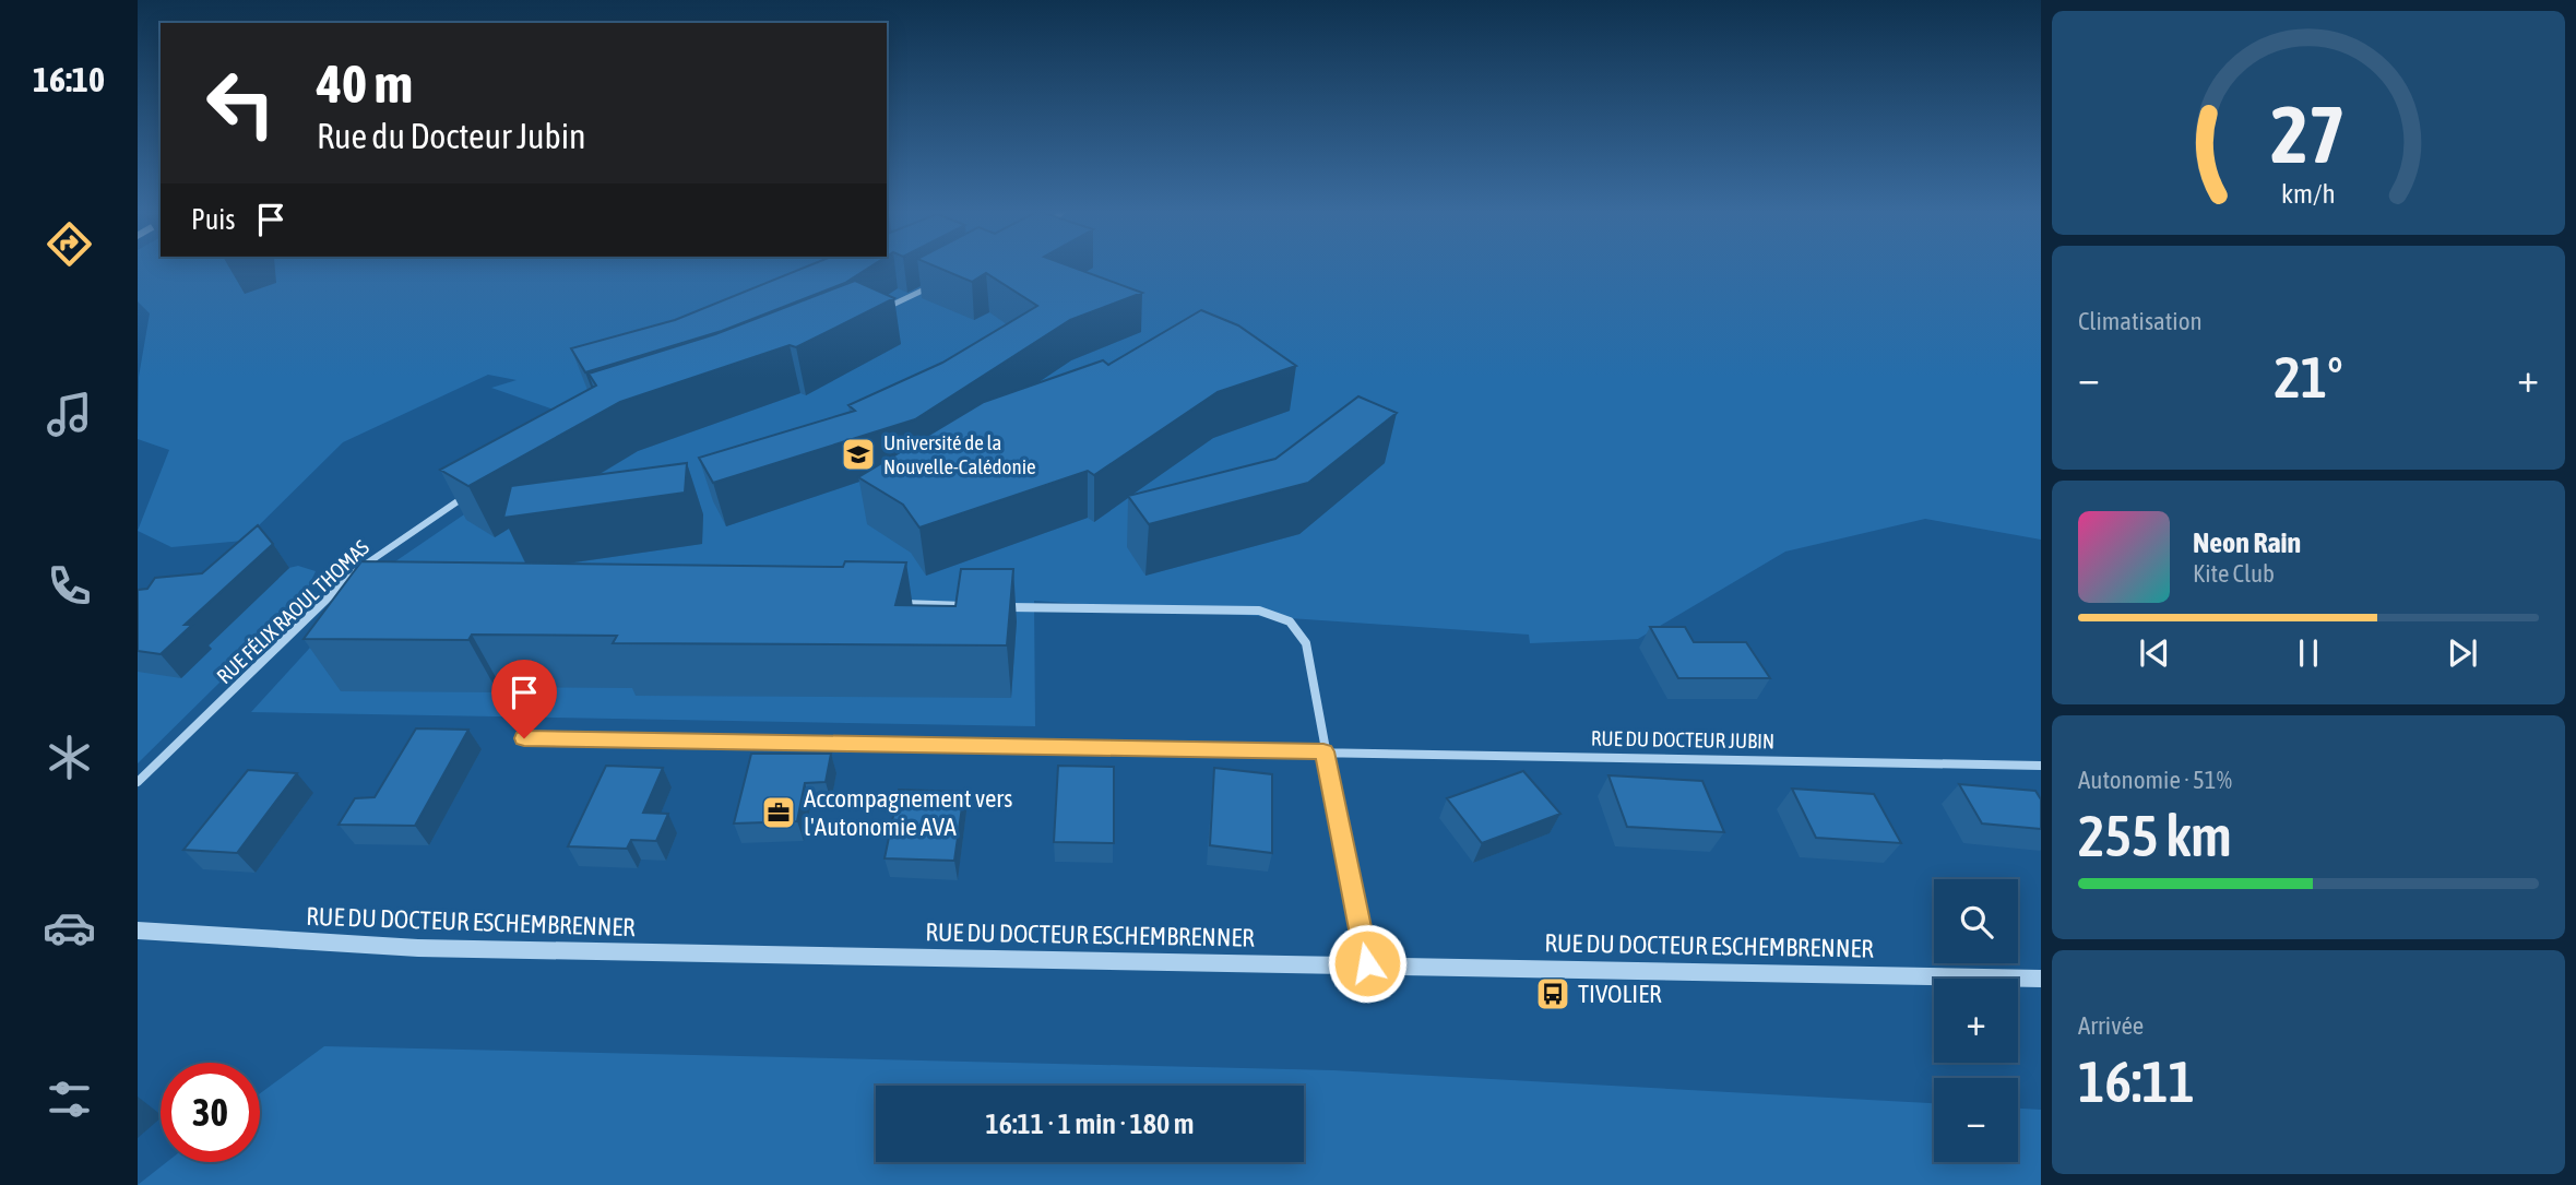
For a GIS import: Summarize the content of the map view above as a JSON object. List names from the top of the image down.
{
  "streets": {
    "street": ["RUE FÉLIX RAOUL THOMAS", "RUE DU DOCTEUR JUBIN", "RUE DU DOCTEUR ESCHEMBRENNER"]
  },
  "places": {
    "school or university": ["Université de la Nouvelle-Calédonie"],
    "office": ["Accompagnement vers l'Autonomie AVA"],
    "bus stop": ["TIVOLIER"]
  },
  "page": {
    "tabs": "16:10",
    "turn": ["40 m", "Rue du Docteur Jubin"],
    "then": "Puis",
    "tile": [
      "Climatisation",
      ["Autonomie · 51%", "255 km"],
      ["Arrivée", "16:11"]
    ],
    "heat": ["−", "21°", "+"],
    "song": ["Neon Rain", "Kite Club"],
    "map_buttons": ["+", "−"],
    "limit": "30",
    "trip": "16:11 · 1 min · 180 m",
    "gauge": ["27", "km/h"]
  }
}
